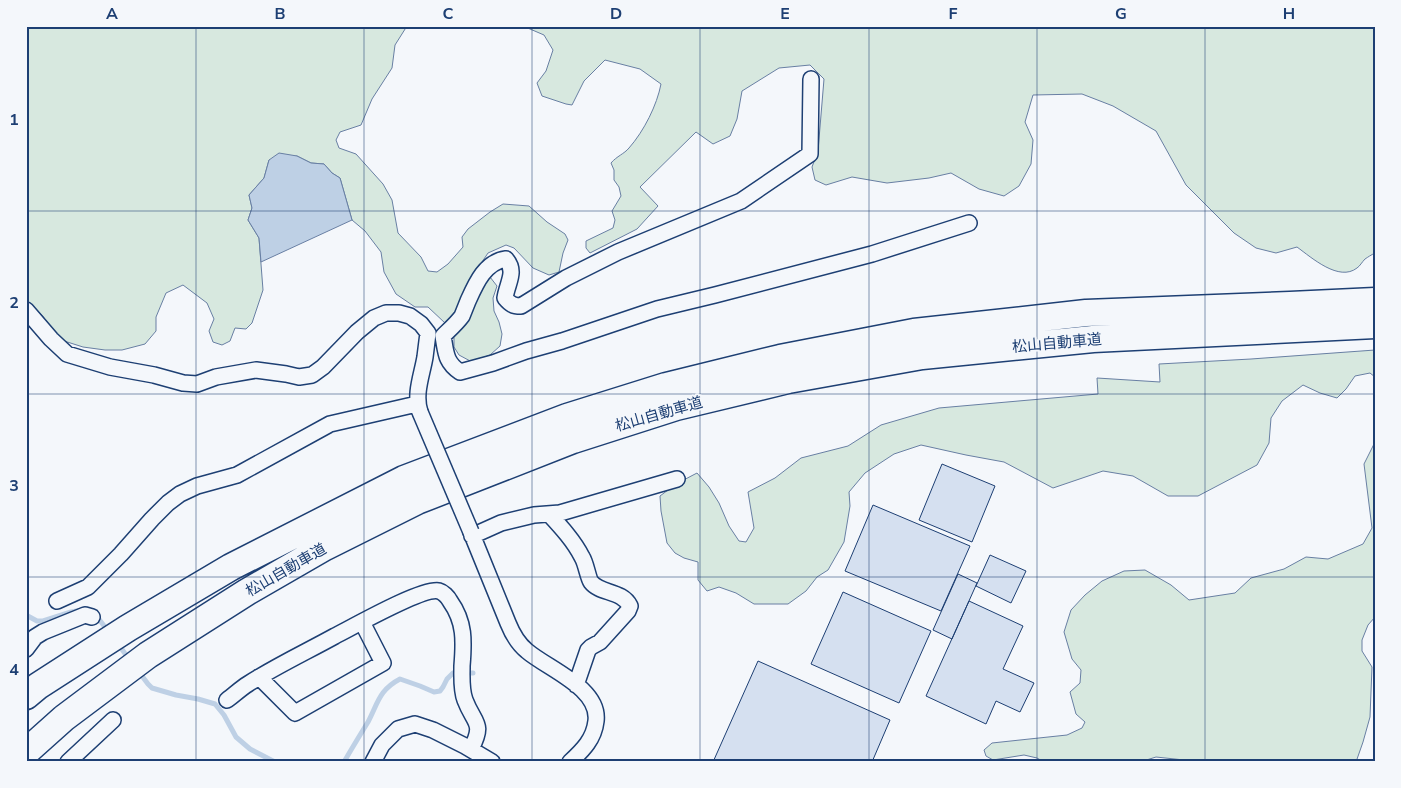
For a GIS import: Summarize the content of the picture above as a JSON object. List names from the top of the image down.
{
  "streets": {
    "highway": ["松山自動車道"]
  },
  "grid": {
    "columns": [
      "A",
      "B",
      "C",
      "D",
      "E",
      "F",
      "G",
      "H"
    ],
    "rows": [
      "1",
      "2",
      "3",
      "4"
    ]
  }
}
